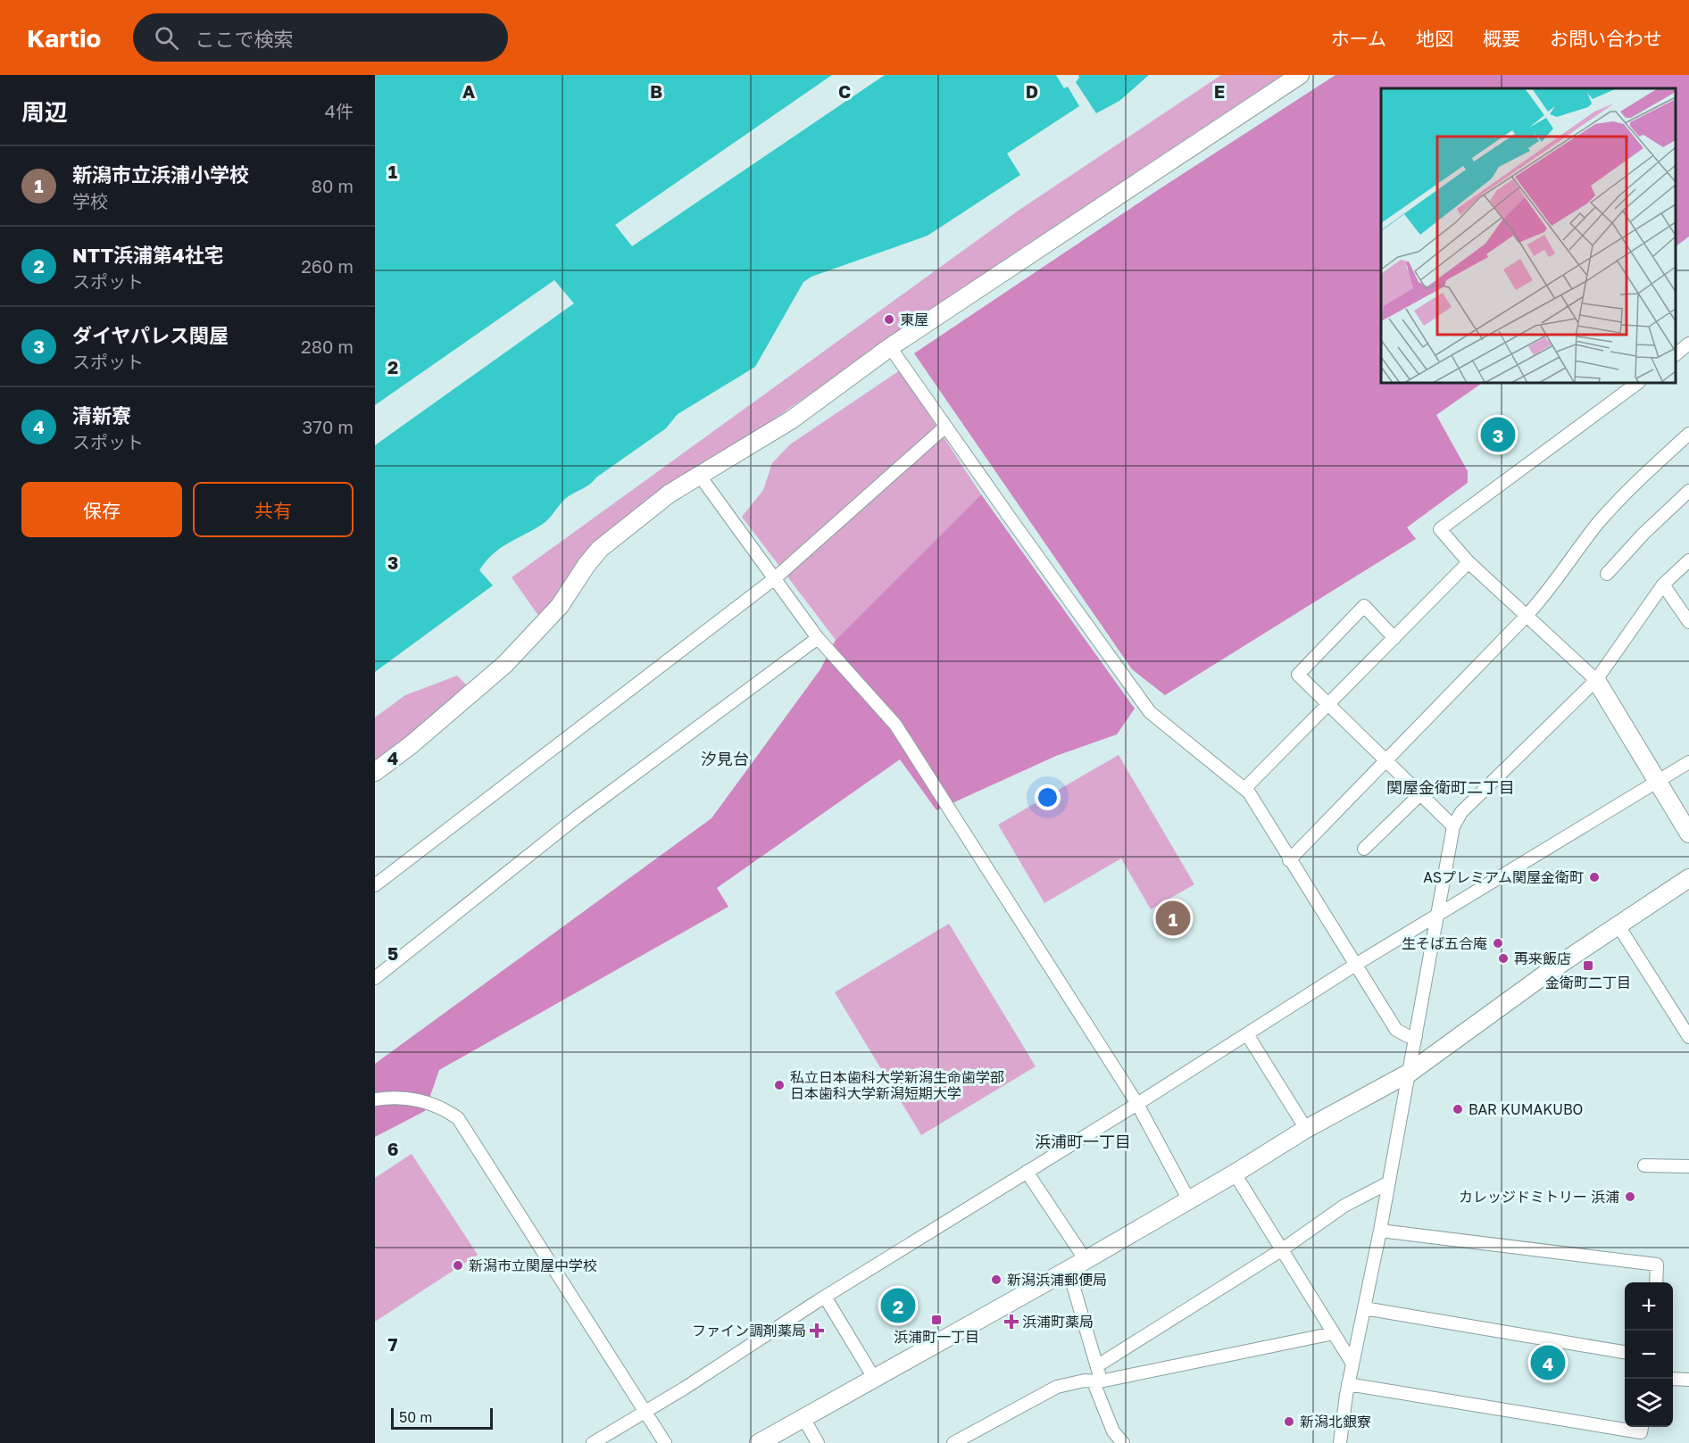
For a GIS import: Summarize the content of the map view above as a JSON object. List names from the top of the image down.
{
  "districts": ["汐見台", "関屋金衛町二丁目", "浜浦町一丁目"],
  "places": {
    "other": [
      "東屋",
      "ASプレミアム関屋金衛町",
      "生そば五合庵",
      "再来飯店",
      "私立日本歯科大学新潟生命歯学部 日本歯科大学新潟短期大学",
      "BAR KUMAKUBO",
      "カレッジドミトリー 浜浦",
      "新潟市立関屋中学校",
      "新潟浜浦郵便局",
      "新潟北銀寮"
    ],
    "transit": ["金衛町二丁目", "浜浦町一丁目"],
    "health": ["浜浦町薬局", "ファイン調剤薬局"]
  },
  "scale_bar": "50 m",
  "page": {
    "header": "Kartio",
    "search": "ここで検索",
    "nav": [
      "ホーム",
      "地図",
      "概要",
      "お問い合わせ"
    ],
    "heading": ["周辺", "4件"],
    "list": [
      {
        "mark": "1",
        "name": "新潟市立浜浦小学校",
        "note": "学校",
        "value": "80 m"
      },
      {
        "mark": "2",
        "name": "NTT浜浦第4社宅",
        "note": "スポット",
        "value": "260 m"
      },
      {
        "mark": "3",
        "name": "ダイヤパレス関屋",
        "note": "スポット",
        "value": "280 m"
      },
      {
        "mark": "4",
        "name": "清新寮",
        "note": "スポット",
        "value": "370 m"
      }
    ],
    "pins": [
      "3",
      "1",
      "2",
      "4"
    ],
    "buttons": ["保存", "共有"],
    "map_buttons": ["+", "−"],
    "scale": "50 m"
  },
  "grid": {
    "columns": [
      "A",
      "B",
      "C",
      "D",
      "E"
    ],
    "rows": [
      "1",
      "2",
      "3",
      "4",
      "5",
      "6",
      "7"
    ]
  }
}
